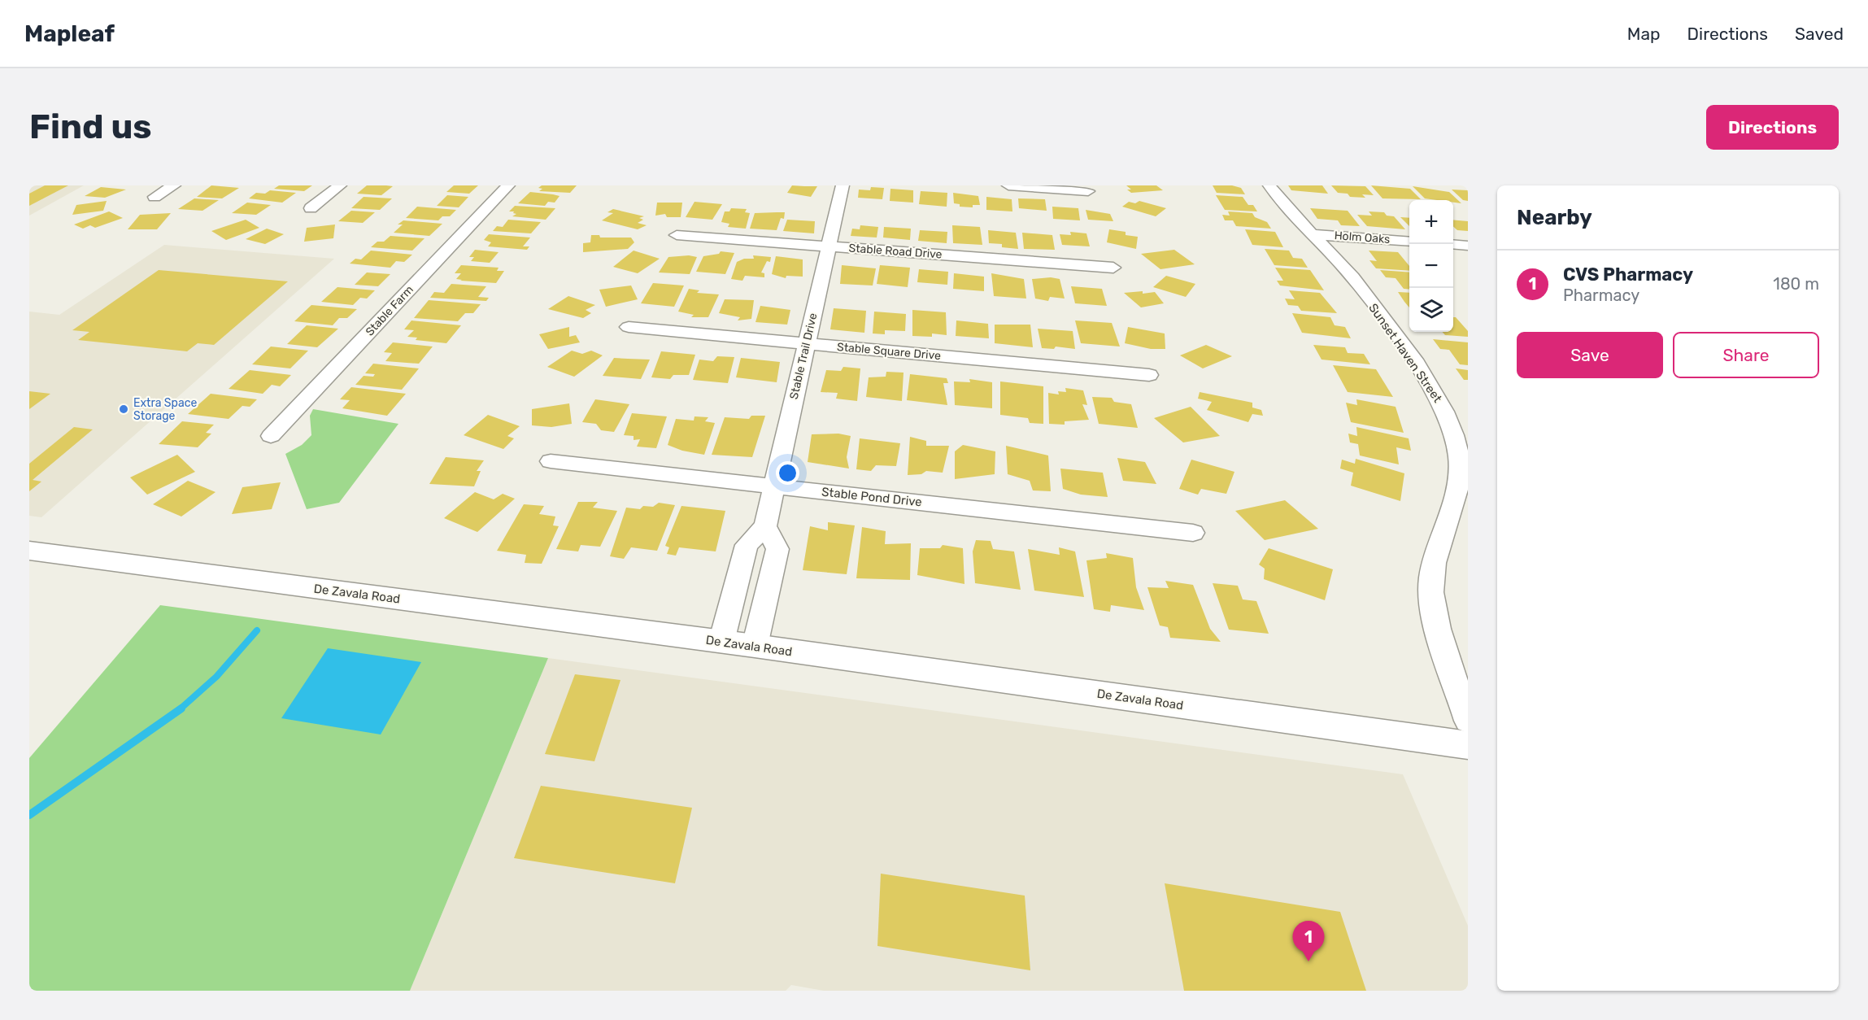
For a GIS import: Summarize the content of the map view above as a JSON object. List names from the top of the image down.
{
  "streets": {
    "main road": ["De Zavala Road"],
    "street": [
      "Holm Oaks",
      "Stable Road Drive",
      "Stable Farm",
      "Stable Square Drive",
      "Sunset Haven Street",
      "Stable Trail Drive",
      "Stable Pond Drive"
    ]
  },
  "crossings": [
    ["Holm Oaks", "Sunset Haven Street"],
    ["Stable Road Drive", "Stable Trail Drive"],
    ["Stable Square Drive", "Stable Trail Drive"],
    ["Stable Trail Drive", "Stable Pond Drive"]
  ],
  "places": ["Extra Space Storage"],
  "page": {
    "header": "Mapleaf",
    "nav": ["Map", "Directions", "Saved"],
    "buttons": [
      "Directions",
      ["Save", "Share"]
    ],
    "title": "Find us",
    "heading": "Nearby",
    "map_buttons": ["+", "−"],
    "list": [
      {
        "mark": "1",
        "name": "CVS Pharmacy",
        "note": "Pharmacy",
        "value": "180 m"
      }
    ],
    "pins": "1"
  }
}
